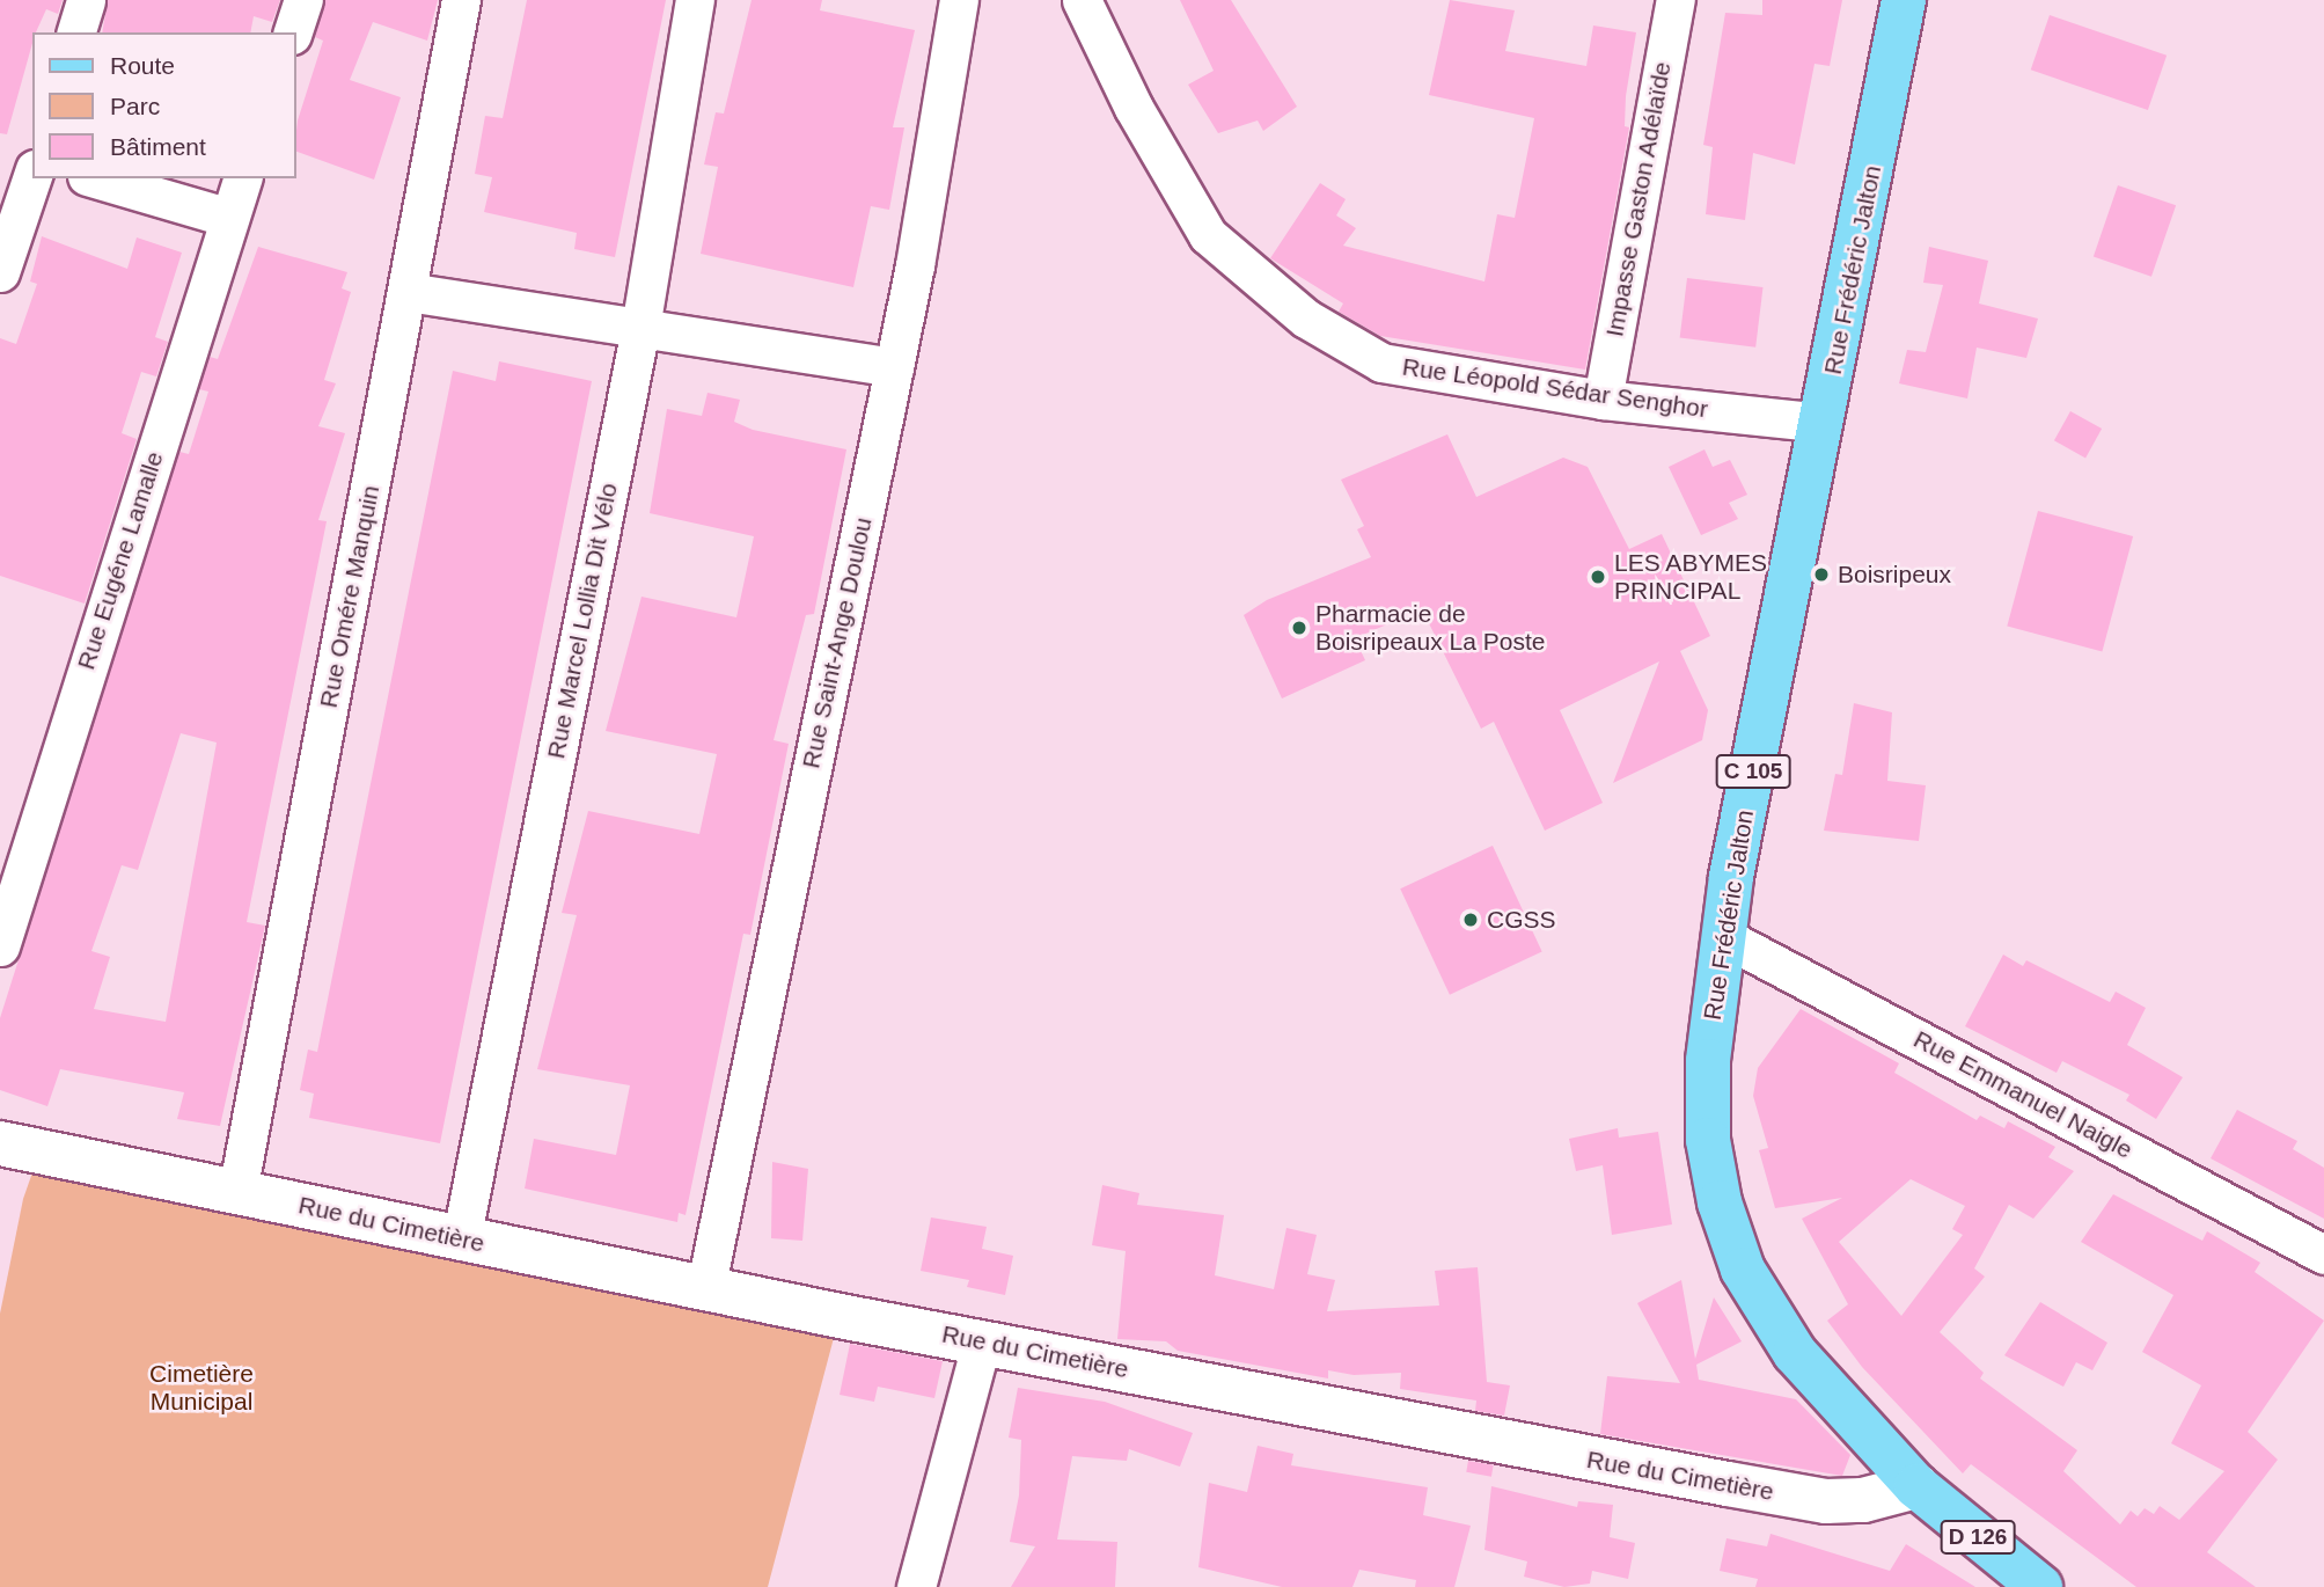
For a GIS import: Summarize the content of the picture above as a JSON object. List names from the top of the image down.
{
  "streets": {
    "main road": ["Rue Frédéric Jalton", "C 105", "D 126"],
    "street": [
      "Impasse Gaston Adélaïde",
      "Rue Léopold Sédar Senghor",
      "Rue Eugéne Lamalle",
      "Rue Omére Manquin",
      "Rue Marcel Lollia Dit Vélo",
      "Rue Saint-Ange Doulou",
      "Rue Emmanuel Naigle",
      "Rue du Cimetière"
    ]
  },
  "crossings": [
    ["Impasse Gaston Adélaïde", "Rue Léopold Sédar Senghor"],
    ["Rue Frédéric Jalton", "Rue Léopold Sédar Senghor"],
    ["Rue Frédéric Jalton", "Rue Emmanuel Naigle"],
    ["Rue Frédéric Jalton", "Rue du Cimetière"],
    ["Rue Frédéric Jalton", "D 126"],
    ["Rue Omére Manquin", "Rue du Cimetière"],
    ["Rue Marcel Lollia Dit Vélo", "Rue du Cimetière"],
    ["Rue Saint-Ange Doulou", "Rue du Cimetière"],
    ["Rue du Cimetière", "D 126"]
  ],
  "parks": ["Cimetière Municipal"],
  "places": [
    "Boisripeux",
    "LES ABYMES PRINCIPAL",
    "Pharmacie de Boisripeaux La Poste",
    "CGSS"
  ],
  "legend": ["Route", "Parc", "Bâtiment"]
}
